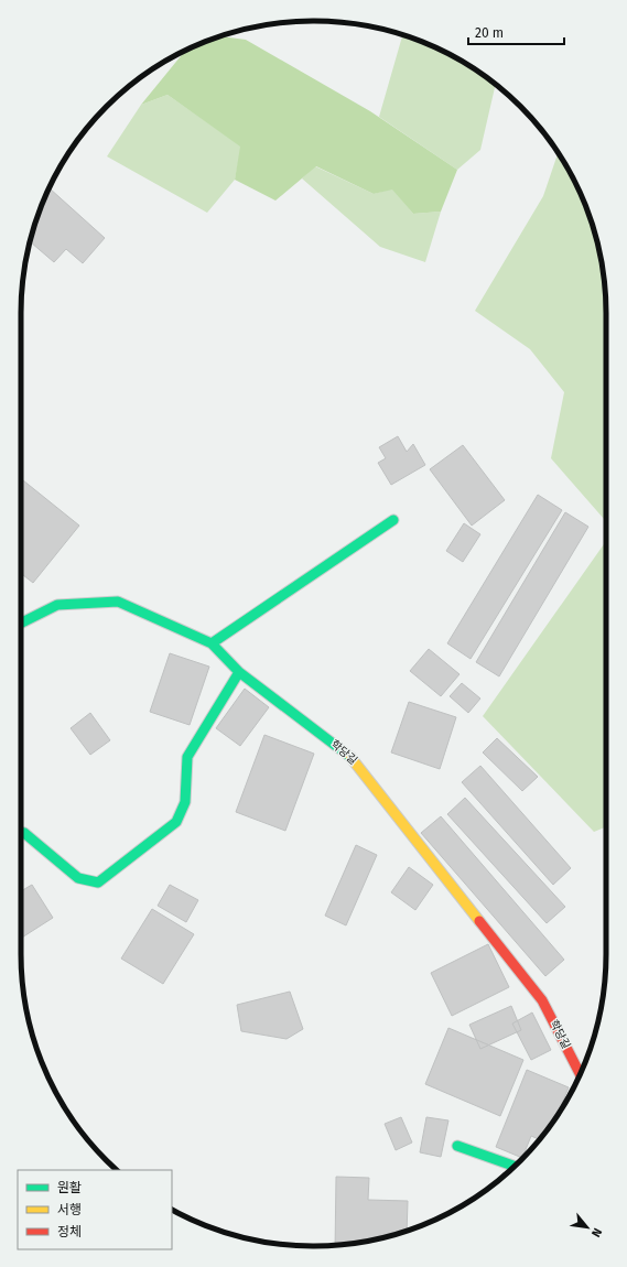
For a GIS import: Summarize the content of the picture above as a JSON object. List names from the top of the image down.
{
  "streets": {
    "street": ["학당길"]
  },
  "legend": ["원활", "서행", "정체"],
  "scale_bar": "20 m",
  "north": "bottom right"
}
